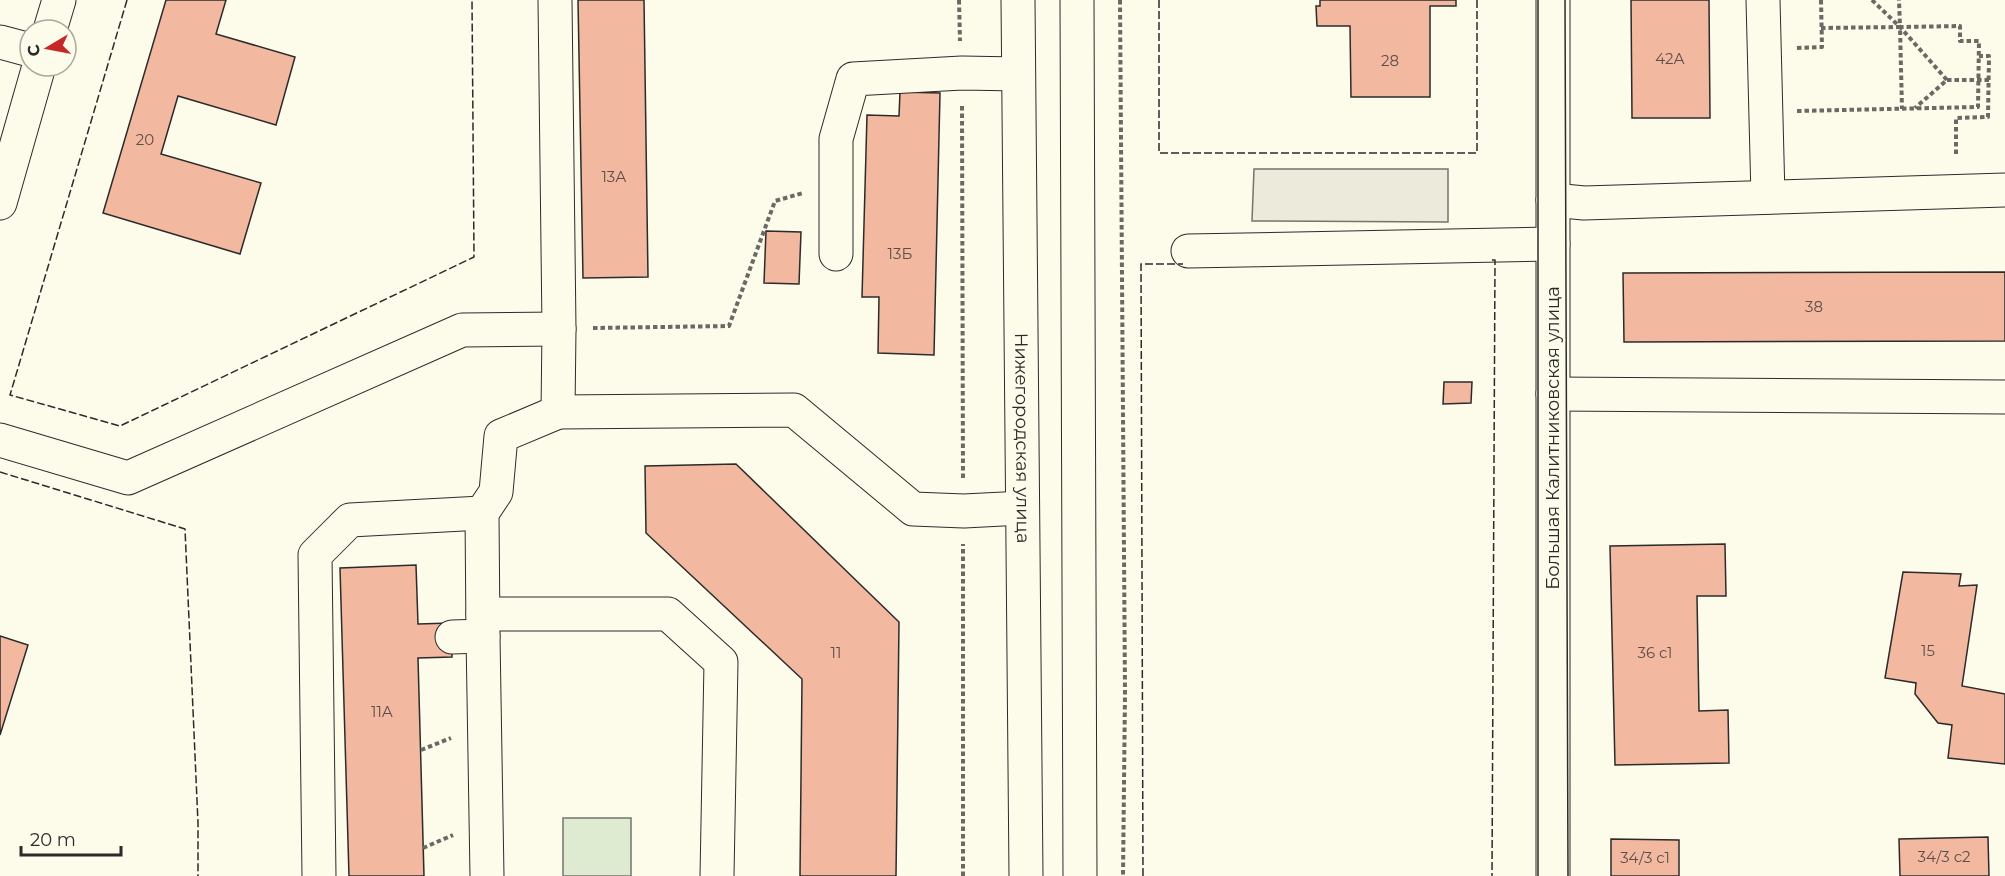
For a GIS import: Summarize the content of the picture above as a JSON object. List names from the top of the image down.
{
  "streets": {
    "main road": ["Нижегородская улица", "Большая Калитниковская улица"]
  },
  "house_numbers": [
    "42А",
    "28",
    "20",
    "13А",
    "13Б",
    "38",
    "15",
    "11",
    "36 с1",
    "11А",
    "34/3 с2",
    "34/3 с1"
  ],
  "scale_bar": "20 m",
  "north": "left"
}
